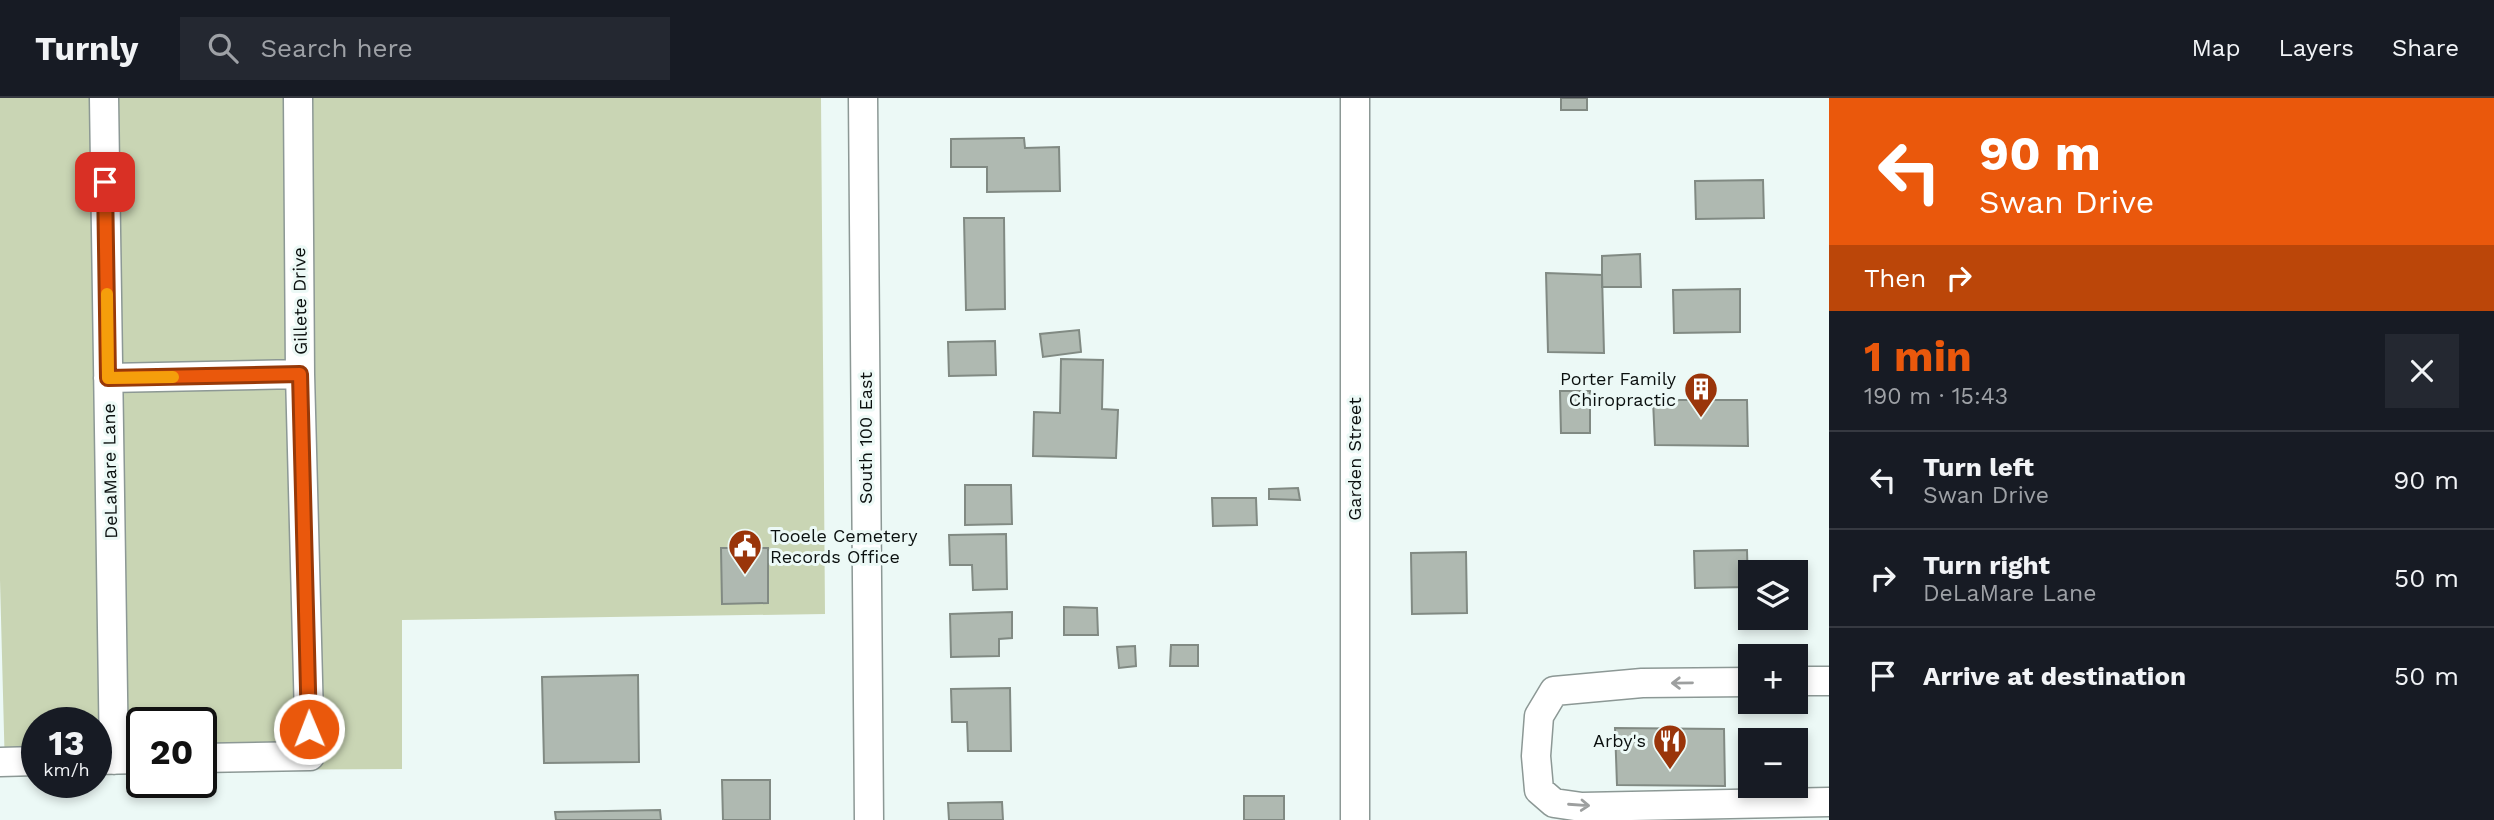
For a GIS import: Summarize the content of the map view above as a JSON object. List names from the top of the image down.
{
  "streets": {
    "street": [
      "Gillete Drive",
      "South 100 East",
      "Garden Street",
      "DeLaMare Lane"
    ]
  },
  "places": {
    "building": ["Porter Family Chiropractic"],
    "public building": ["Tooele Cemetery Records Office"],
    "restaurant": ["Arby's"]
  },
  "page": {
    "header": "Turnly",
    "search": "Search here",
    "nav": ["Map", "Layers", "Share"],
    "turn": ["90 m", "Swan Drive"],
    "then": "Then",
    "heading": ["1 min", "190 m · 15:43"],
    "list": [
      {
        "name": "Turn left",
        "note": "Swan Drive",
        "value": "90 m"
      },
      {
        "name": "Turn right",
        "note": "DeLaMare Lane",
        "value": "50 m"
      },
      {
        "name": "Arrive at destination",
        "value": "50 m"
      }
    ],
    "map_buttons": ["+", "−"],
    "speed": "13 km/h",
    "limit": "20"
  }
}
